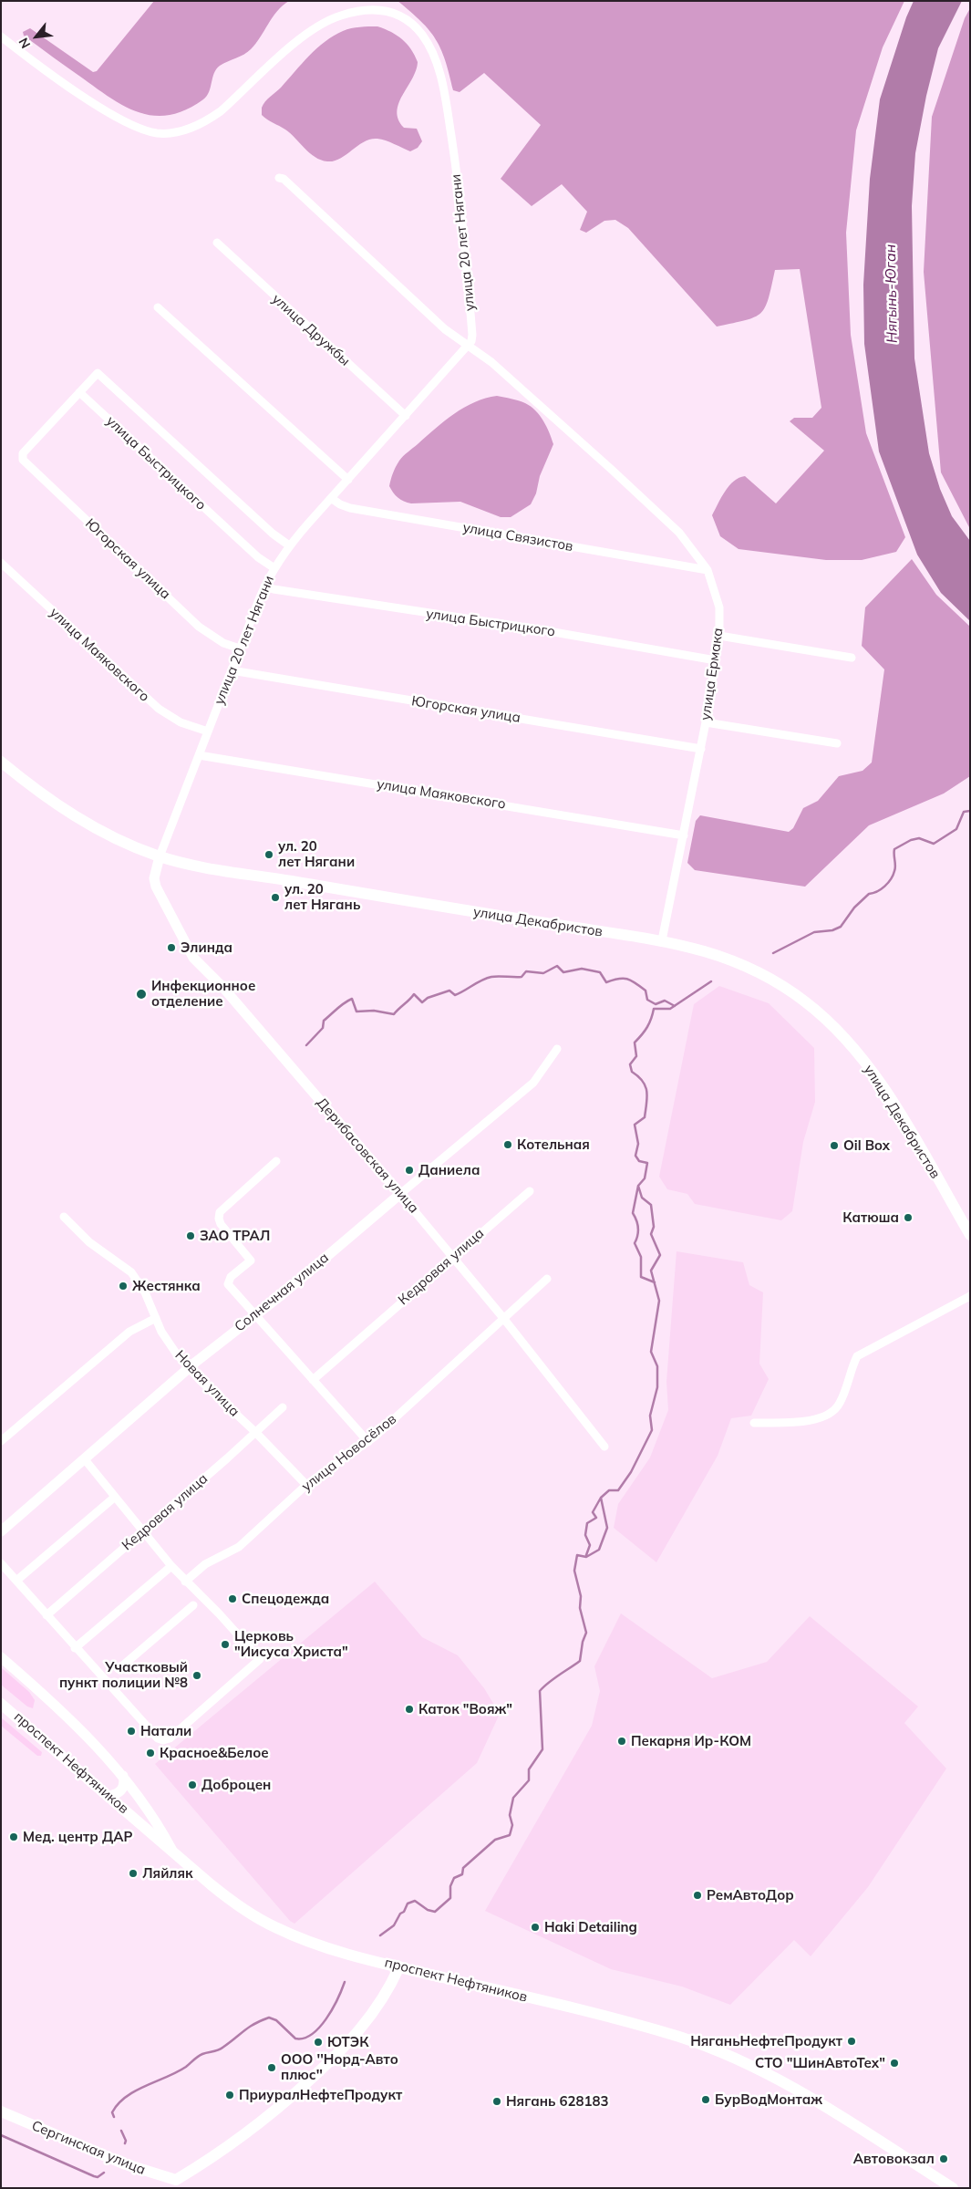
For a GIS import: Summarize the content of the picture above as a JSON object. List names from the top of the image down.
{
  "streets": {
    "main road": ["улица Декабристов", "проспект Нефтяников", "Сергинская улица"],
    "street": [
      "улица 20 лет Нягани",
      "улица Дружбы",
      "улица Быстрицкого",
      "улица Связистов",
      "Югорская улица",
      "улица Маяковского",
      "улица Ермака",
      "Дерибасовская улица",
      "Кедровая улица",
      "Солнечная улица",
      "Новая улица",
      "улица Новосёлов"
    ]
  },
  "crossings": [
    ["улица 20 лет Нягани", "улица Дружбы"],
    ["улица 20 лет Нягани", "улица Быстрицкого"],
    ["улица 20 лет Нягани", "улица Связистов"],
    ["улица 20 лет Нягани", "Югорская улица"],
    ["улица 20 лет Нягани", "улица Маяковского"],
    ["улица 20 лет Нягани", "улица Ермака"],
    ["улица 20 лет Нягани", "улица Декабристов"],
    ["улица 20 лет Нягани", "Дерибасовская улица"],
    ["улица Быстрицкого", "Югорская улица"],
    ["улица Быстрицкого", "улица Ермака"],
    ["улица Связистов", "улица Ермака"],
    ["Югорская улица", "улица Ермака"],
    ["улица Маяковского", "улица Ермака"],
    ["улица Ермака", "улица Декабристов"],
    ["улица Декабристов", "Дерибасовская улица"],
    ["Дерибасовская улица", "Кедровая улица"],
    ["Дерибасовская улица", "Солнечная улица"],
    ["Дерибасовская улица", "улица Новосёлов"],
    ["Кедровая улица", "Новая улица"],
    ["Солнечная улица", "Новая улица"],
    ["Новая улица", "улица Новосёлов"]
  ],
  "water": ["Нягынь-Юган"],
  "places": [
    "ул. 20 лет Нягани",
    "ул. 20 лет Нягань",
    "Элинда",
    "Инфекционное отделение",
    "Котельная",
    "Oil Box",
    "Даниела",
    "Катюша",
    "ЗАО ТРАЛ",
    "Жестянка",
    "Спецодежда",
    "Церковь \"Иисуса Христа\"",
    "Участковый пункт полиции №8",
    "Каток \"Вояж\"",
    "Натали",
    "Пекарня Ир-КОМ",
    "Красное&Белое",
    "Доброцен",
    "Мед. центр ДАР",
    "Ляйляк",
    "РемАвтоДор",
    "Haki Detailing",
    "НяганьНефтеПродукт",
    "ЮТЭК",
    "СТО \"ШинАвтоТех\"",
    "ООО ''Норд-Авто плюс''",
    "ПриуралНефтеПродукт",
    "БурВодМонтаж",
    "Нягань 628183",
    "Автовокзал"
  ],
  "north": "bottom left"
}
